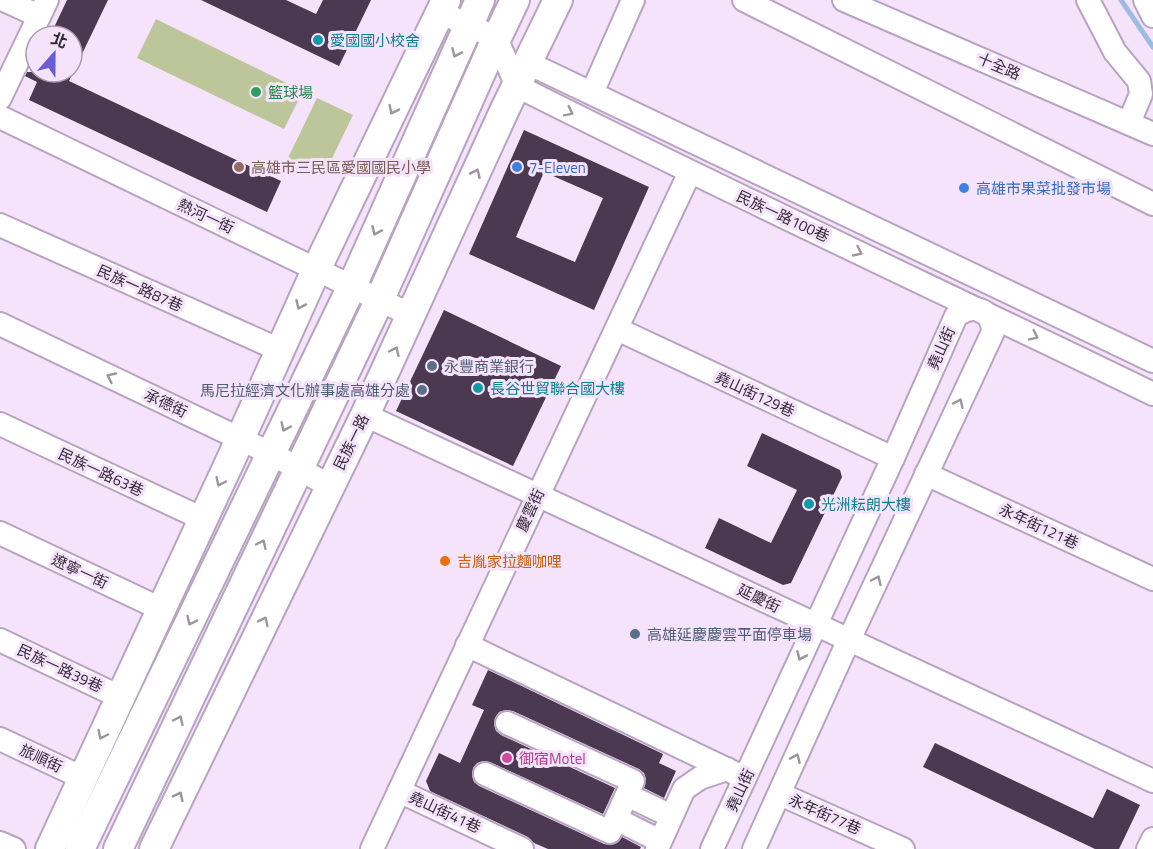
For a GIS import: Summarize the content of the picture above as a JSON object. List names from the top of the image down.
{
  "streets": {
    "main road": ["民族一路"],
    "street": [
      "十全路",
      "熱河一街",
      "民族一路100巷",
      "民族一路87巷",
      "堯山街",
      "堯山街129巷",
      "承德街",
      "民族一路63巷",
      "慶雲街",
      "永年街121巷",
      "遼寧一街",
      "延慶街",
      "民族一路39巷",
      "旅順街",
      "堯山街41巷",
      "永年街77巷"
    ]
  },
  "crossings": [
    ["熱河一街", "民族一路"],
    ["民族一路100巷", "堯山街"],
    ["民族一路100巷", "民族一路"],
    ["民族一路100巷", "慶雲街"],
    ["堯山街", "堯山街129巷"],
    ["堯山街", "延慶街"],
    ["堯山街129巷", "慶雲街"],
    ["承德街", "民族一路"],
    ["民族一路", "延慶街"],
    ["慶雲街", "延慶街"],
    ["慶雲街", "堯山街41巷"]
  ],
  "one_way": ["承德街"],
  "places": [
    "愛國國小校舍",
    "籃球場",
    "高雄市三民區愛國國民小學",
    "7-Eleven",
    "高雄市果菜批發市場",
    "永豐商業銀行",
    "長谷世貿聯合國大樓",
    "馬尼拉經濟文化辦事處高雄分處",
    "光洲耘朗大樓",
    "吉胤家拉麵咖哩",
    "高雄延慶慶雲平面停車場",
    "御宿Motel"
  ],
  "north": "top"
}
